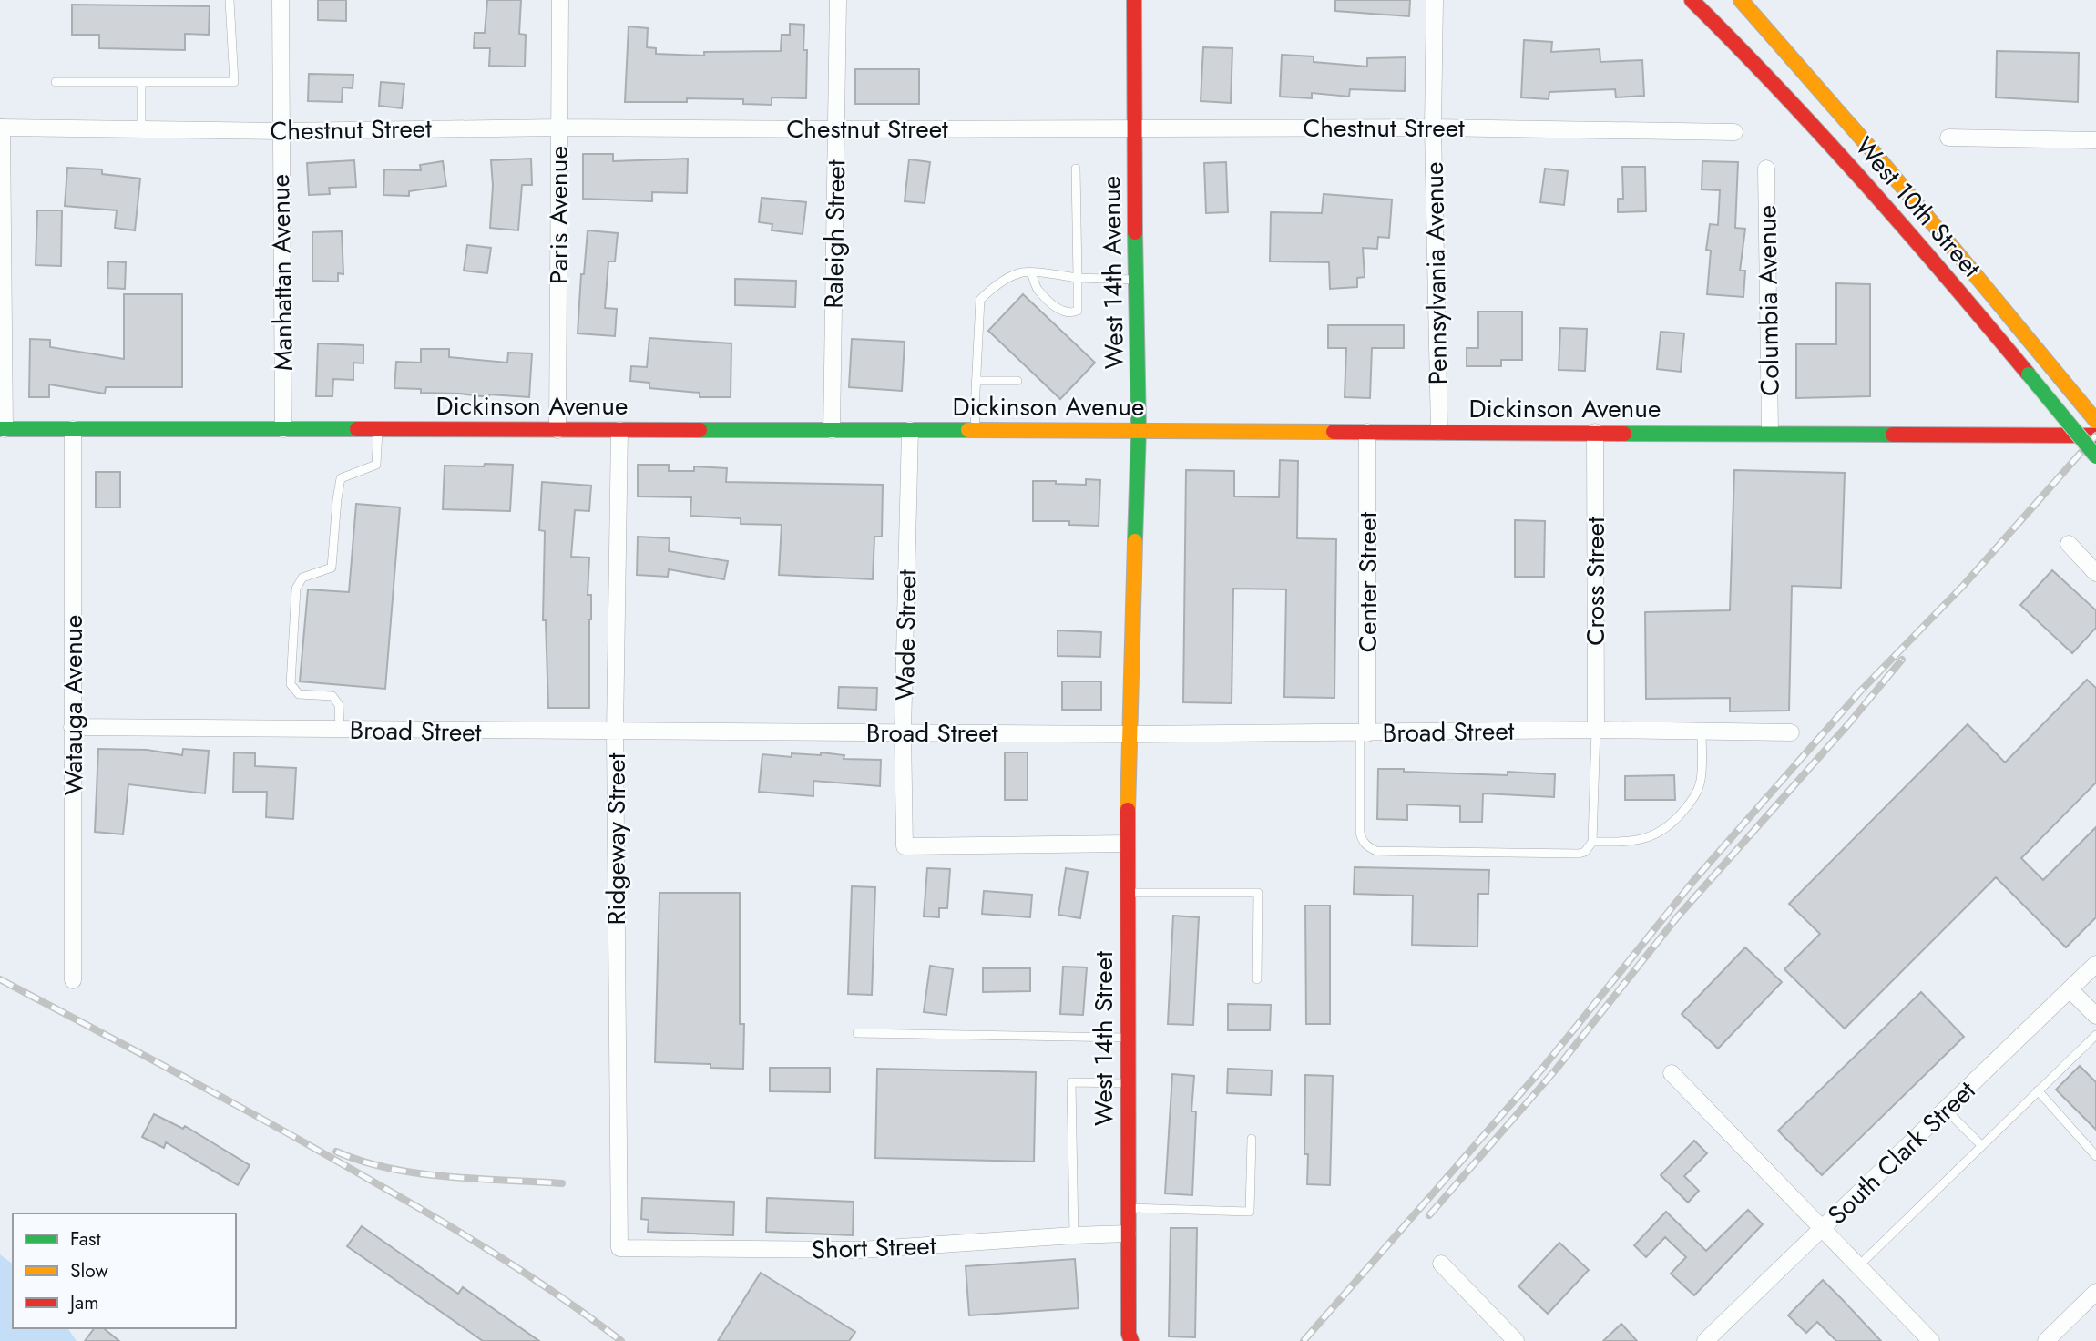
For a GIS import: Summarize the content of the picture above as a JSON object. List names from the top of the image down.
{
  "streets": {
    "main road": [
      "West 10th Street",
      "West 14th Avenue",
      "Dickinson Avenue",
      "West 14th Street"
    ],
    "street": [
      "Chestnut Street",
      "Paris Avenue",
      "Raleigh Street",
      "Manhattan Avenue",
      "Pennsylvania Avenue",
      "Columbia Avenue",
      "Cross Street",
      "Center Street",
      "Wade Street",
      "Watauga Avenue",
      "Broad Street",
      "Ridgeway Street",
      "South Clark Street",
      "Short Street"
    ]
  },
  "crossings": [
    ["Chestnut Street", "Paris Avenue"],
    ["Chestnut Street", "Raleigh Street"],
    ["Chestnut Street", "Manhattan Avenue"],
    ["Chestnut Street", "West 14th Avenue"],
    ["Chestnut Street", "Pennsylvania Avenue"],
    ["Paris Avenue", "Dickinson Avenue"],
    ["Raleigh Street", "Dickinson Avenue"],
    ["Manhattan Avenue", "Dickinson Avenue"],
    ["West 14th Avenue", "Dickinson Avenue"],
    ["West 14th Avenue", "Broad Street"],
    ["West 14th Avenue", "West 14th Street"],
    ["Pennsylvania Avenue", "Dickinson Avenue"],
    ["Columbia Avenue", "Dickinson Avenue"],
    ["Dickinson Avenue", "Cross Street"],
    ["Dickinson Avenue", "Center Street"],
    ["Dickinson Avenue", "Wade Street"],
    ["Dickinson Avenue", "Watauga Avenue"],
    ["Dickinson Avenue", "Ridgeway Street"],
    ["Cross Street", "Broad Street"],
    ["Center Street", "Broad Street"],
    ["Wade Street", "Broad Street"],
    ["Wade Street", "West 14th Street"],
    ["Watauga Avenue", "Broad Street"],
    ["Broad Street", "Ridgeway Street"],
    ["Broad Street", "West 14th Street"],
    ["Ridgeway Street", "Short Street"],
    ["West 14th Street", "Short Street"]
  ],
  "legend": ["Fast", "Slow", "Jam"]
}
